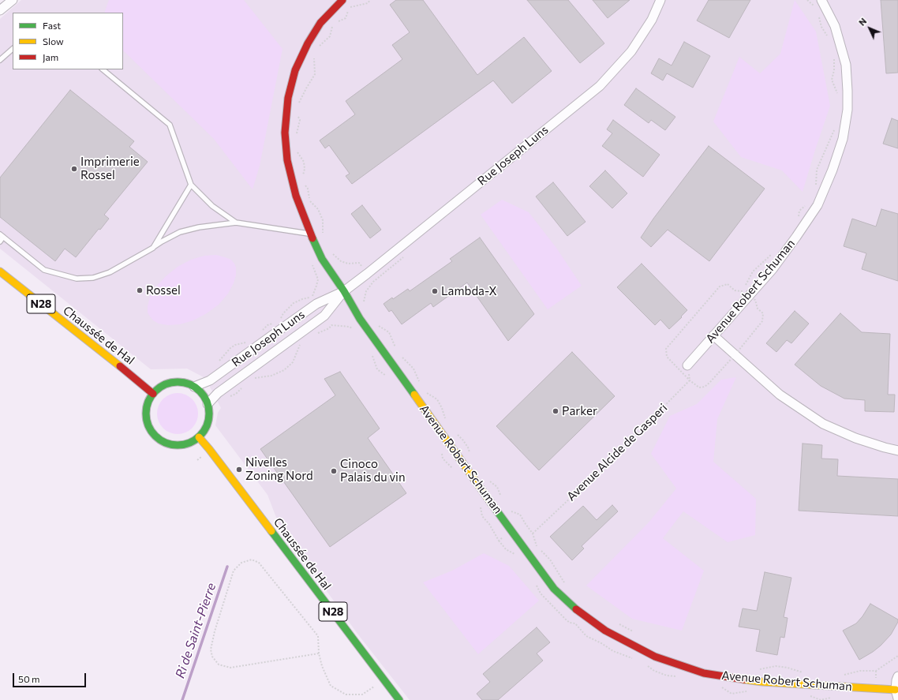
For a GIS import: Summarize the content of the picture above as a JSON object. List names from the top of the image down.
{
  "streets": {
    "street": [
      "Rue Joseph Luns",
      "Avenue Robert Schuman",
      "N28",
      "Chaussée de Hal"
    ],
    "path": ["Avenue Alcide de Gasperi"]
  },
  "crossings": [
    ["Rue Joseph Luns", "Avenue Robert Schuman"],
    ["Rue Joseph Luns", "Chaussée de Hal"],
    ["Avenue Robert Schuman", "Avenue Alcide de Gasperi"]
  ],
  "water": ["Ri de Saint-Pierre"],
  "places": [
    "Imprimerie Rossel",
    "Rossel",
    "Lambda-X",
    "Parker",
    "Nivelles Zoning Nord",
    "Cinoco Palais du vin"
  ],
  "legend": ["Fast", "Slow", "Jam"],
  "scale_bar": "50 m",
  "north": "top left"
}
